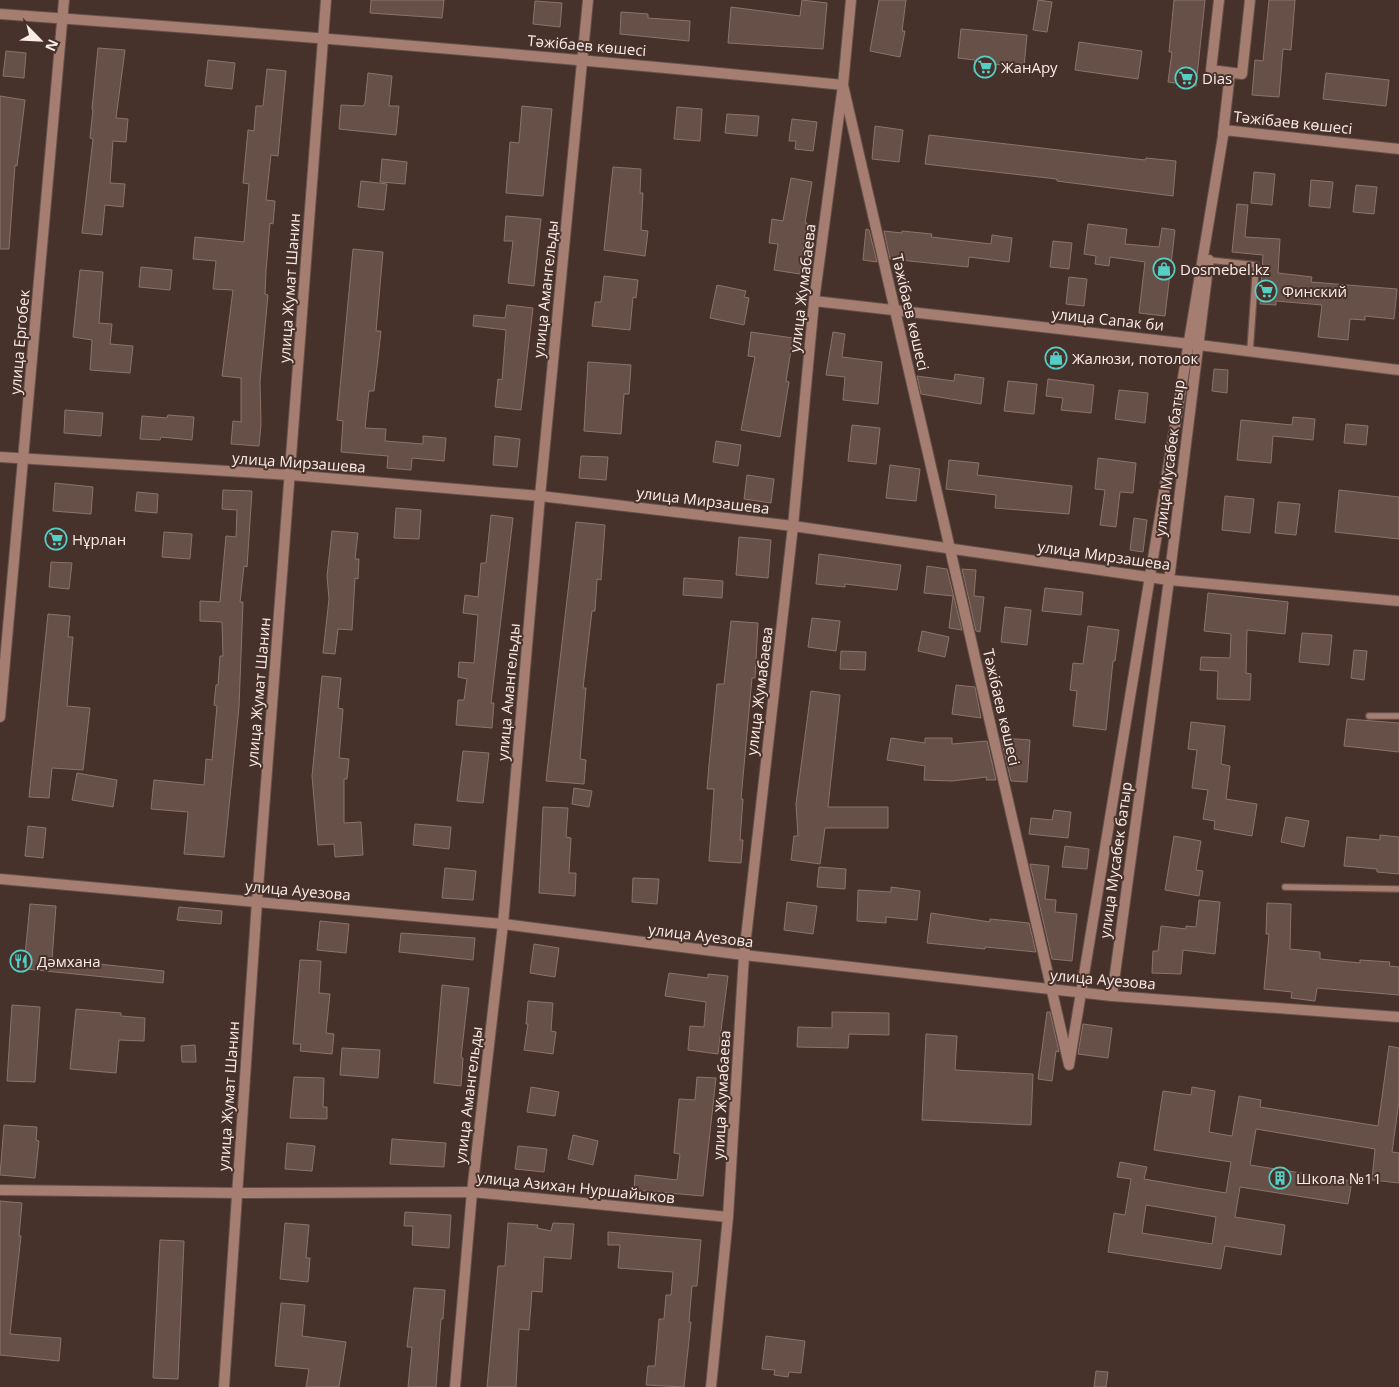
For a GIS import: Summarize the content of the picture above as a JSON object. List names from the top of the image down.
{
  "streets": {
    "street": [
      "Тәжібаев көшесі",
      "улица Жумат Шанин",
      "улица Жумабаева",
      "улица Амангельды",
      "улица Сапак би",
      "улица Ергобек",
      "улица Мусабек батыр",
      "улица Мирзашева",
      "улица Ауезова",
      "улица Азихан Нуршайыков"
    ]
  },
  "crossings": [
    ["Тәжібаев көшесі", "улица Жумат Шанин"],
    ["Тәжібаев көшесі", "улица Жумабаева"],
    ["Тәжібаев көшесі", "улица Амангельды"],
    ["Тәжібаев көшесі", "улица Ергобек"],
    ["Тәжібаев көшесі", "улица Мусабек батыр"],
    ["улица Жумат Шанин", "улица Мирзашева"],
    ["улица Жумат Шанин", "улица Ауезова"],
    ["улица Жумат Шанин", "улица Азихан Нуршайыков"],
    ["улица Жумабаева", "улица Сапак би"],
    ["улица Жумабаева", "улица Мирзашева"],
    ["улица Жумабаева", "улица Ауезова"],
    ["улица Жумабаева", "улица Азихан Нуршайыков"],
    ["улица Амангельды", "улица Мирзашева"],
    ["улица Амангельды", "улица Ауезова"],
    ["улица Амангельды", "улица Азихан Нуршайыков"],
    ["улица Сапак би", "улица Мусабек батыр"],
    ["улица Ергобек", "улица Мирзашева"],
    ["улица Мусабек батыр", "улица Мирзашева"],
    ["улица Мусабек батыр", "улица Ауезова"]
  ],
  "places": {
    "supermarket": [
      "ЖанАру",
      "Dias",
      "Финский",
      "Нұрлан"
    ],
    "shop": ["Dosmebel.kz", "Жалюзи, потолок"],
    "restaurant": ["Дәмхана"],
    "building": ["Школа №11"]
  },
  "north": "bottom right"
}
